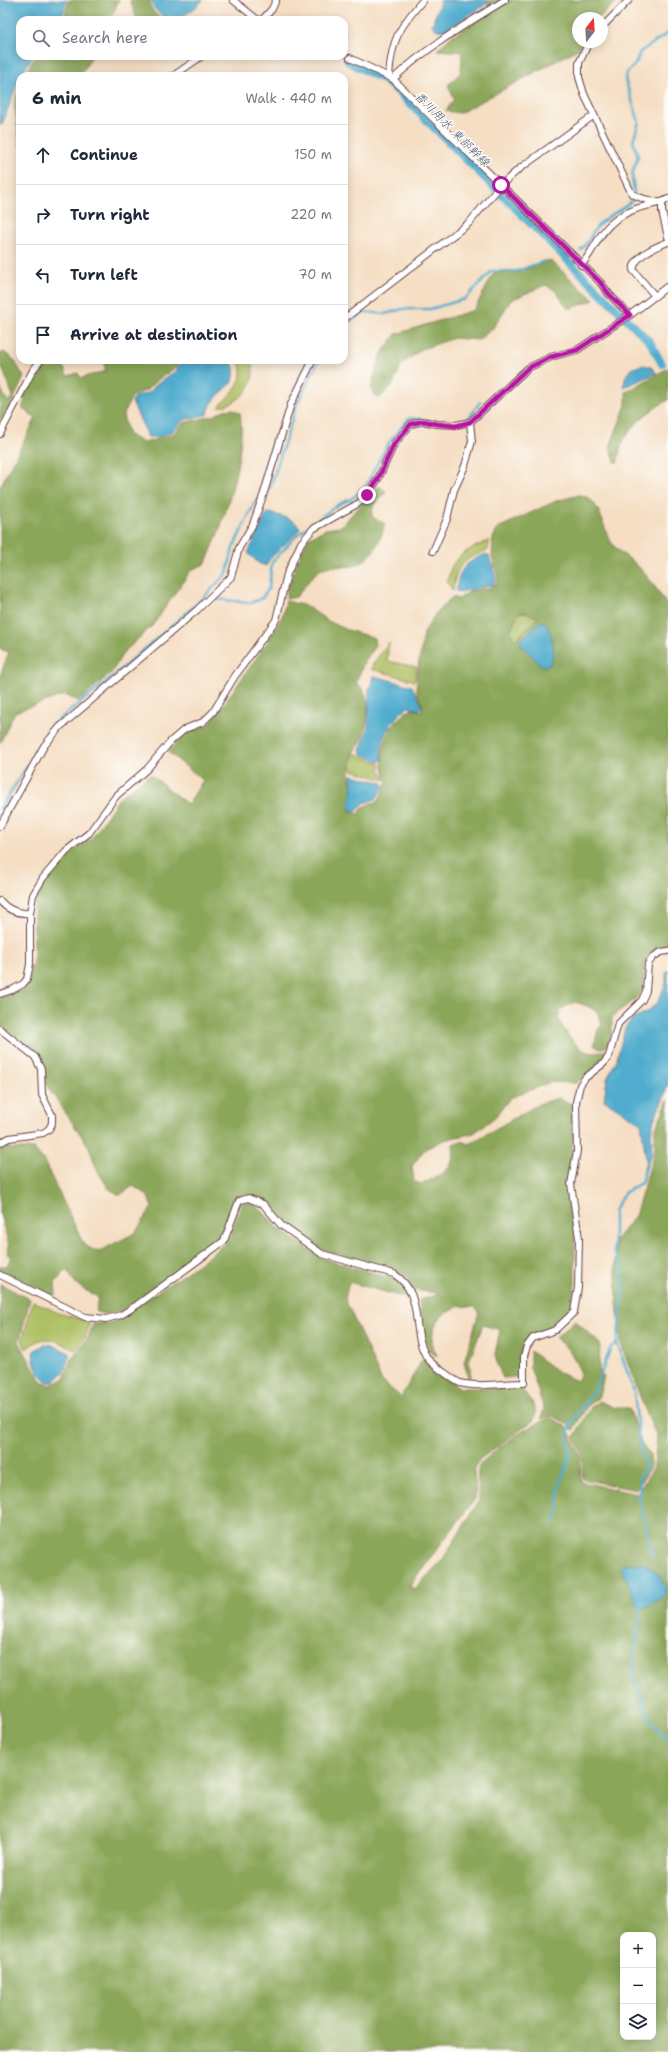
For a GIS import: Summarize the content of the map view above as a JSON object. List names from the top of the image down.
{
  "water": ["香川用水 東部幹線"],
  "north": "top",
  "page": {
    "search": "Search here",
    "heading": ["6 min", "Walk · 440 m"],
    "list": [
      ["Continue", "150 m"],
      ["Turn right", "220 m"],
      ["Turn left", "70 m"],
      "Arrive at destination"
    ],
    "map_buttons": ["+", "−"]
  }
}
